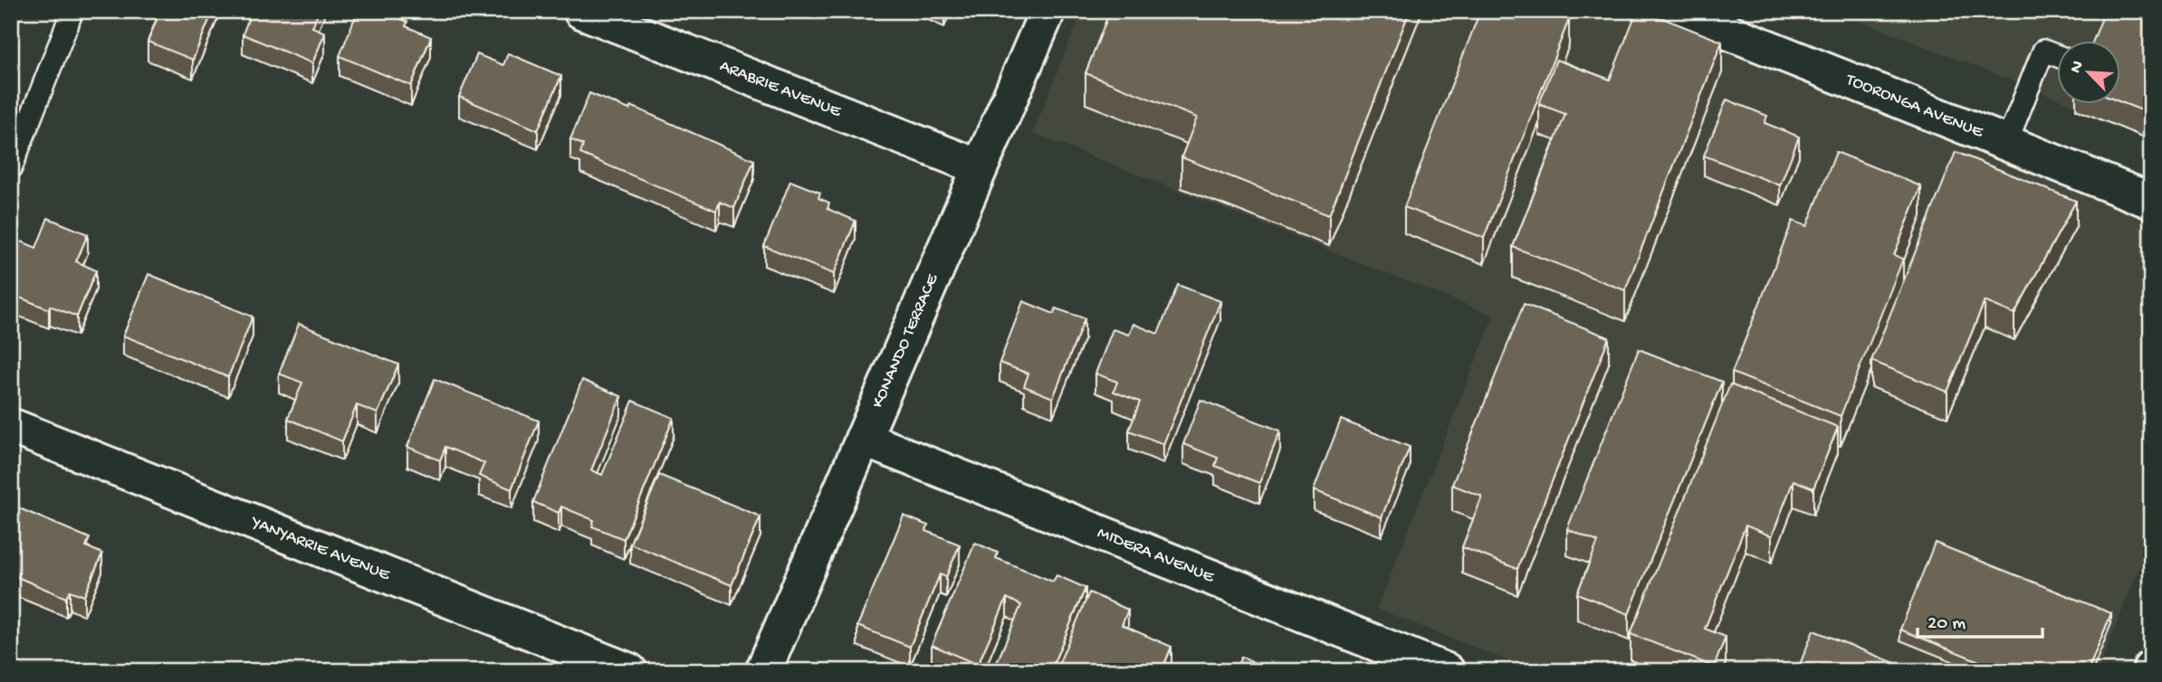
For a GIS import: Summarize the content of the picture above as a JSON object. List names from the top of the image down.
{
  "streets": {
    "street": [
      "ARABRIE AVENUE",
      "TOORONGA AVENUE",
      "KONANDO TERRACE",
      "YANYARRIE AVENUE",
      "MIDERA AVENUE"
    ]
  },
  "crossings": [
    ["ARABRIE AVENUE", "KONANDO TERRACE"],
    ["KONANDO TERRACE", "MIDERA AVENUE"]
  ],
  "scale_bar": "20 m",
  "north": "top left"
}
